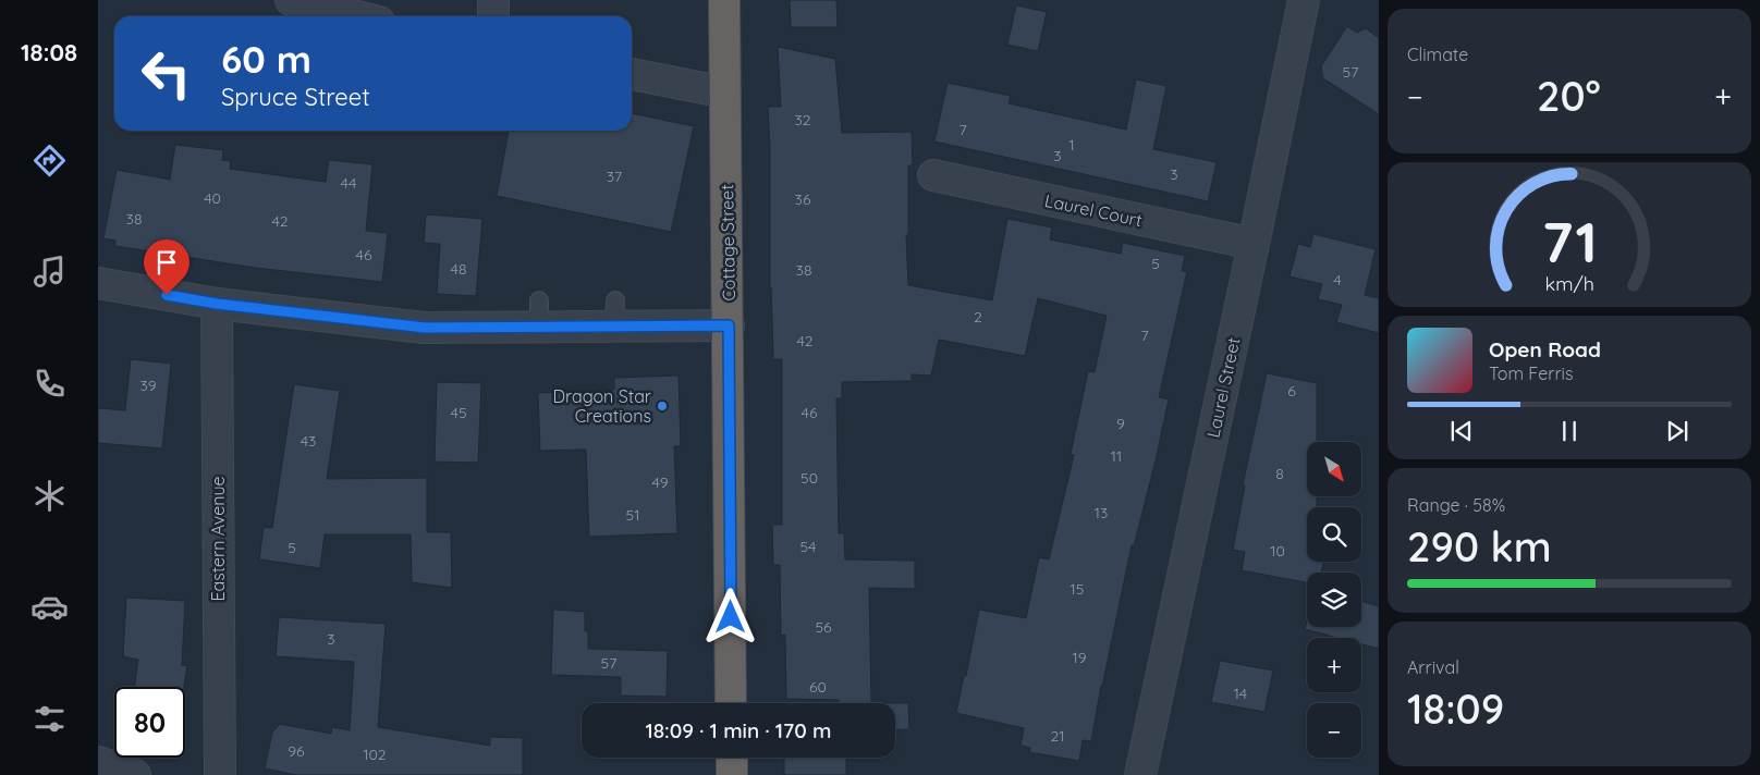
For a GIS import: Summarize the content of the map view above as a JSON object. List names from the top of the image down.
{
  "streets": {
    "highway": ["Cottage Street"],
    "street": ["Laurel Court", "Laurel Street", "Eastern Avenue"]
  },
  "crossings": [
    ["Laurel Court", "Laurel Street"]
  ],
  "places": ["Dragon Star Creations"],
  "house_numbers": [
    "57",
    "32",
    "7",
    "1",
    "3",
    "3",
    "37",
    "44",
    "40",
    "36",
    "38",
    "42",
    "46",
    "5",
    "48",
    "38",
    "4",
    "2",
    "7",
    "42",
    "39",
    "6",
    "45",
    "46",
    "9",
    "43",
    "11",
    "8",
    "50",
    "49",
    "13",
    "51",
    "54",
    "5",
    "10",
    "15",
    "56",
    "3",
    "19",
    "57",
    "60",
    "14",
    "21",
    "96",
    "102"
  ],
  "north": "bottom right",
  "page": {
    "tabs": "18:08",
    "tile": [
      "Climate",
      ["Range · 58%", "290 km"],
      ["Arrival", "18:09"]
    ],
    "turn": ["60 m", "Spruce Street"],
    "heat": ["−", "20°", "+"],
    "song": ["Open Road", "Tom Ferris"],
    "map_buttons": ["+", "−"],
    "limit": "80",
    "trip": "18:09 · 1 min · 170 m",
    "gauge": ["71", "km/h"]
  }
}
